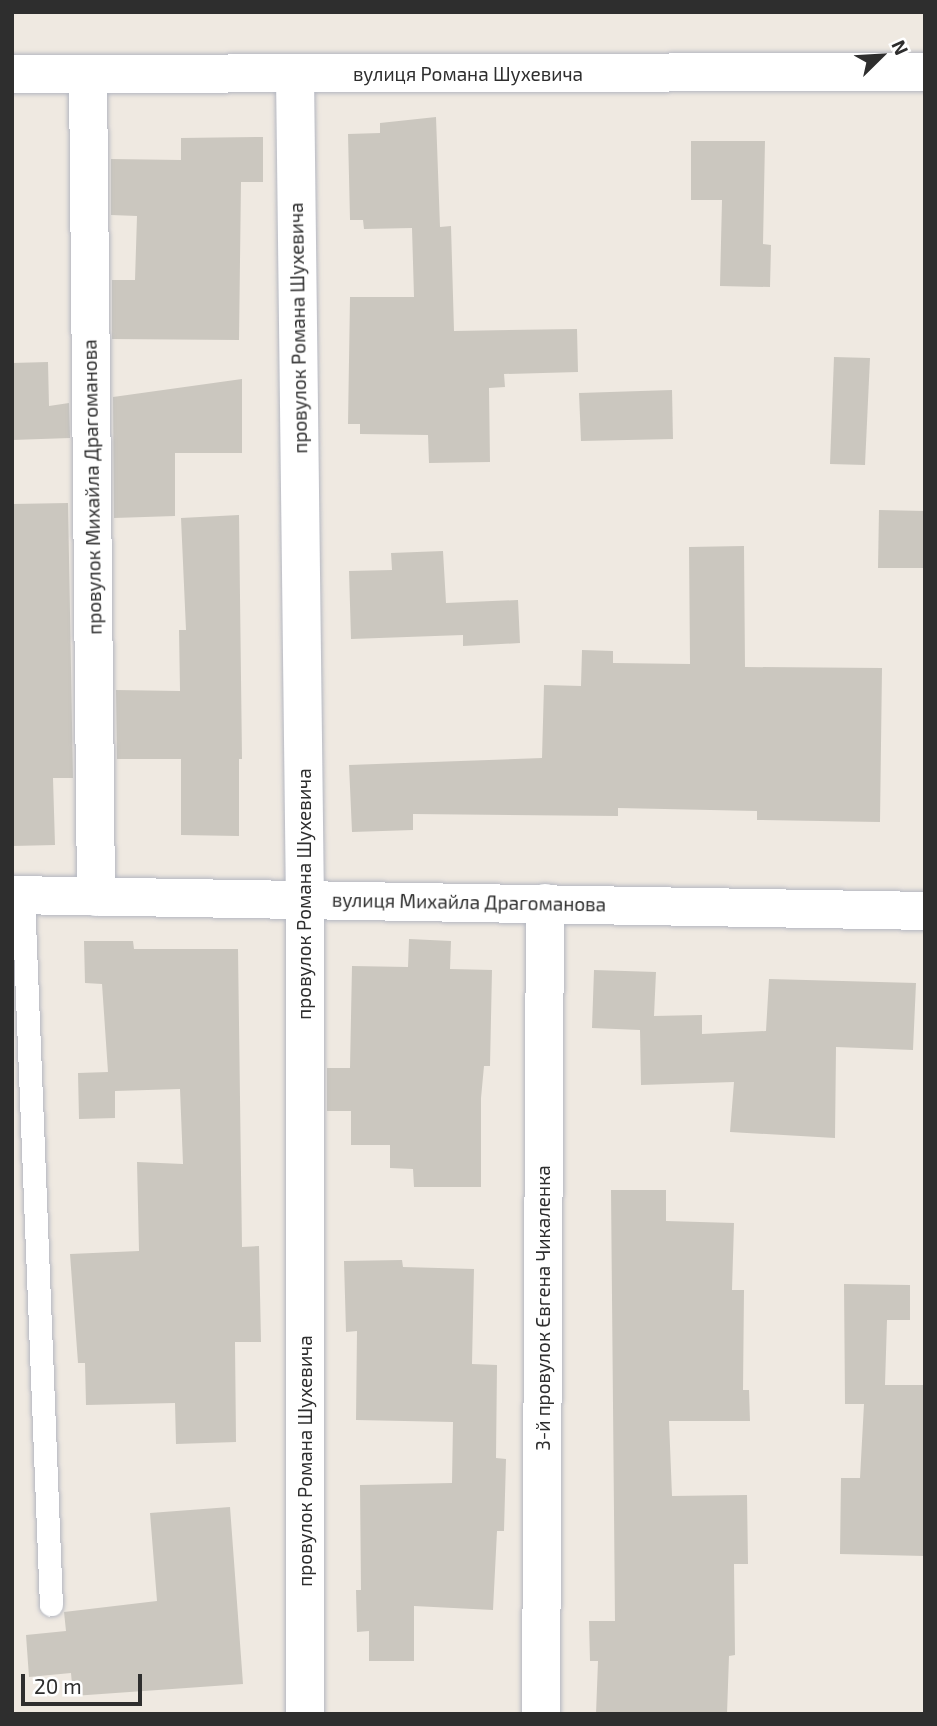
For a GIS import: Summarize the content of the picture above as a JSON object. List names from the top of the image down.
{
  "streets": {
    "street": [
      "вулиця Романа Шухевича",
      "провулок Романа Шухевича",
      "провулок Михайла Драгоманова",
      "вулиця Михайла Драгоманова",
      "3-й провулок Євгена Чикаленка"
    ]
  },
  "crossings": [
    ["вулиця Романа Шухевича", "провулок Романа Шухевича"],
    ["вулиця Романа Шухевича", "провулок Михайла Драгоманова"],
    ["провулок Романа Шухевича", "вулиця Михайла Драгоманова"],
    ["провулок Михайла Драгоманова", "вулиця Михайла Драгоманова"],
    ["вулиця Михайла Драгоманова", "3-й провулок Євгена Чикаленка"]
  ],
  "scale_bar": "20 m",
  "north": "top right"
}
